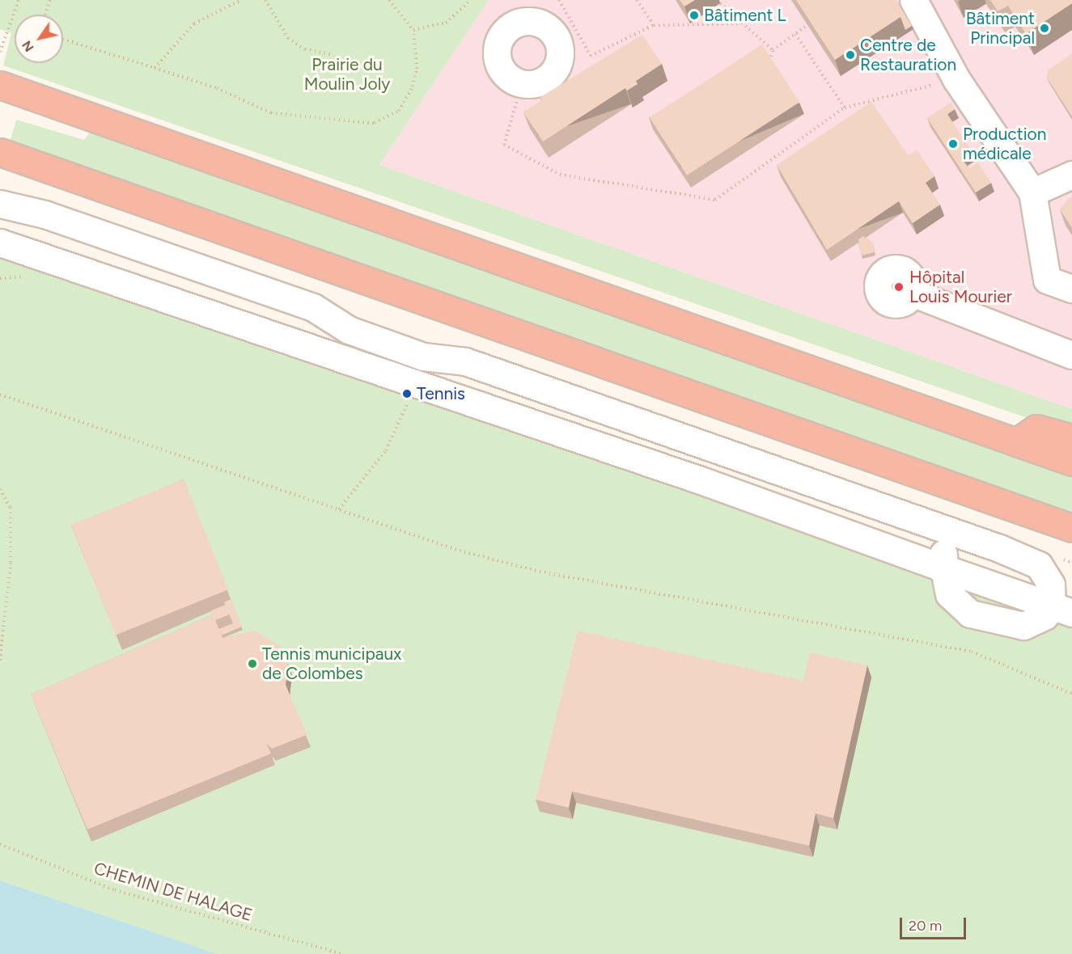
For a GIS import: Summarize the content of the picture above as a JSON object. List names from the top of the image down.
{
  "streets": {
    "path": ["CHEMIN DE HALAGE"]
  },
  "parks": ["Prairie du Moulin Joly"],
  "places": [
    "Bâtiment L",
    "Bâtiment Principal",
    "Centre de Restauration",
    "Production médicale",
    "Hôpital Louis Mourier",
    "Tennis",
    "Tennis municipaux de Colombes"
  ],
  "scale_bar": "20 m",
  "north": "bottom left"
}
